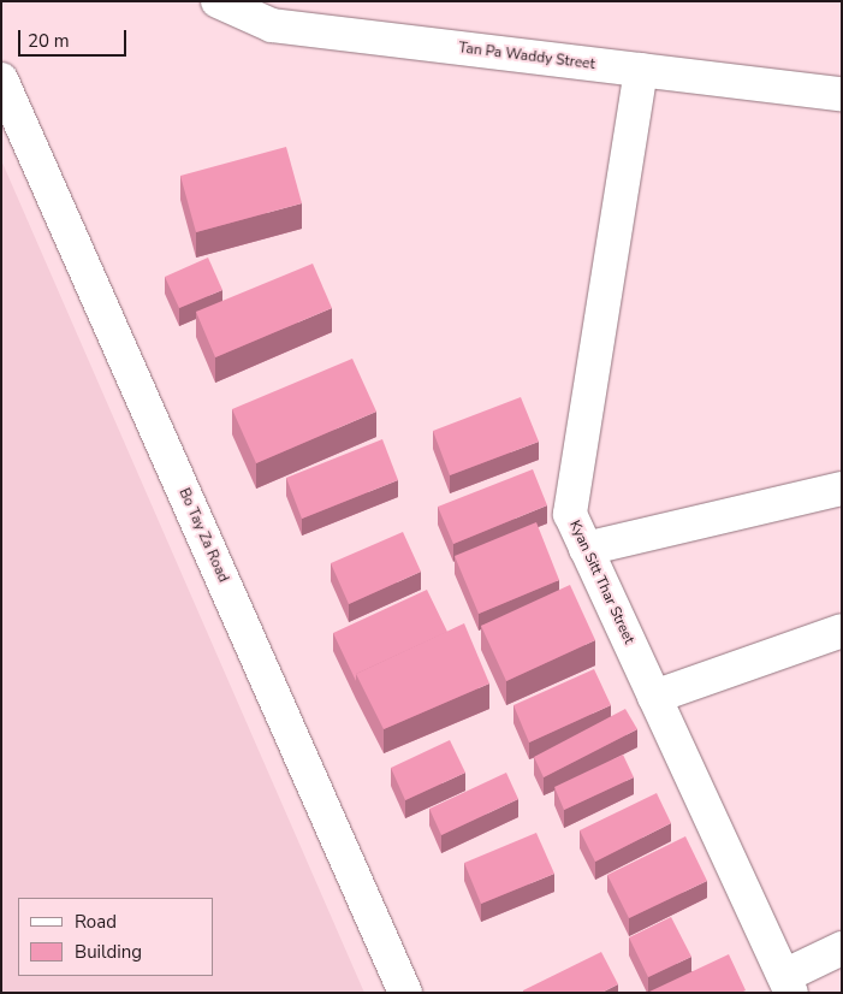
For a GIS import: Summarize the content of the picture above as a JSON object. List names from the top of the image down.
{
  "streets": {
    "street": ["Tan Pa Waddy Street", "Bo Tay Za Road", "Kyan Sitt Thar Street"]
  },
  "crossings": [
    ["Tan Pa Waddy Street", "Kyan Sitt Thar Street"]
  ],
  "legend": ["Road", "Building"],
  "scale_bar": "20 m"
}
